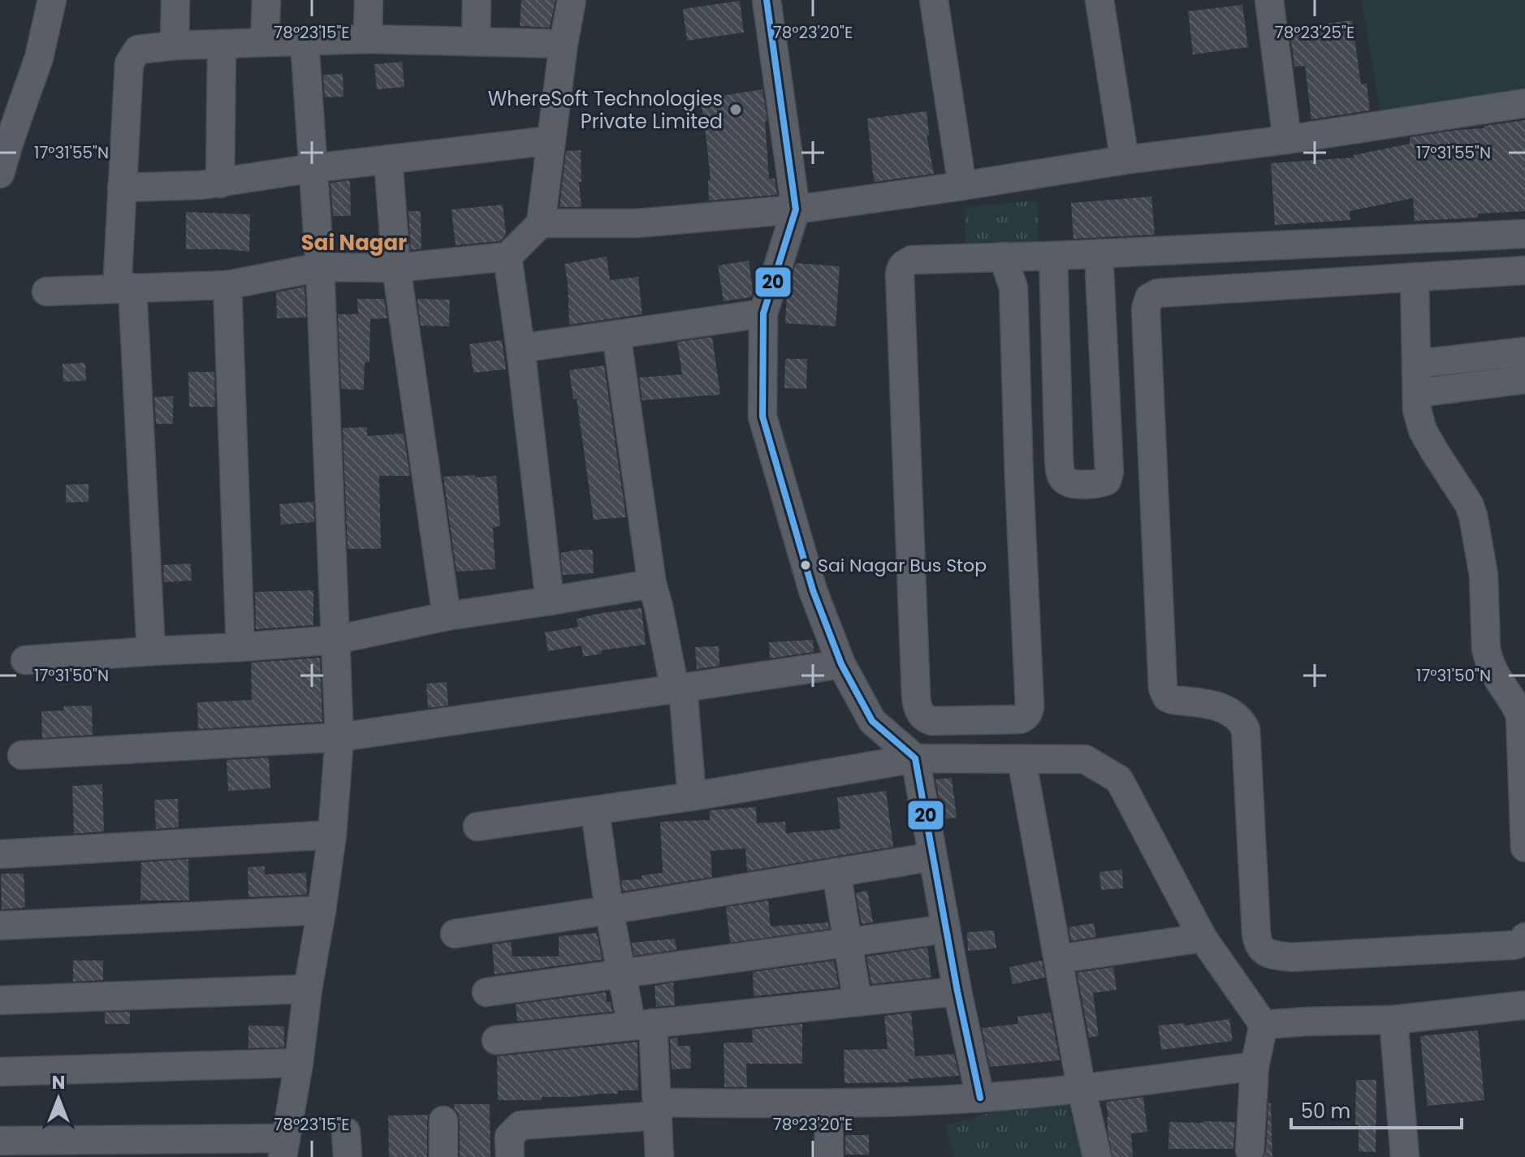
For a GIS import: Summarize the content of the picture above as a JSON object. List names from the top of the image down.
{
  "districts": ["Sai Nagar"],
  "places": ["WhereSoft Technologies Private Limited", "Sai Nagar Bus Stop"],
  "lines": ["transit line 20"],
  "scale_bar": "50 m",
  "north": "top",
  "coordinates": [
    "78°23'15\"E",
    "78°23'20\"E",
    "78°23'25\"E",
    "17°31'55\"N",
    "17°31'50\"N"
  ]
}
